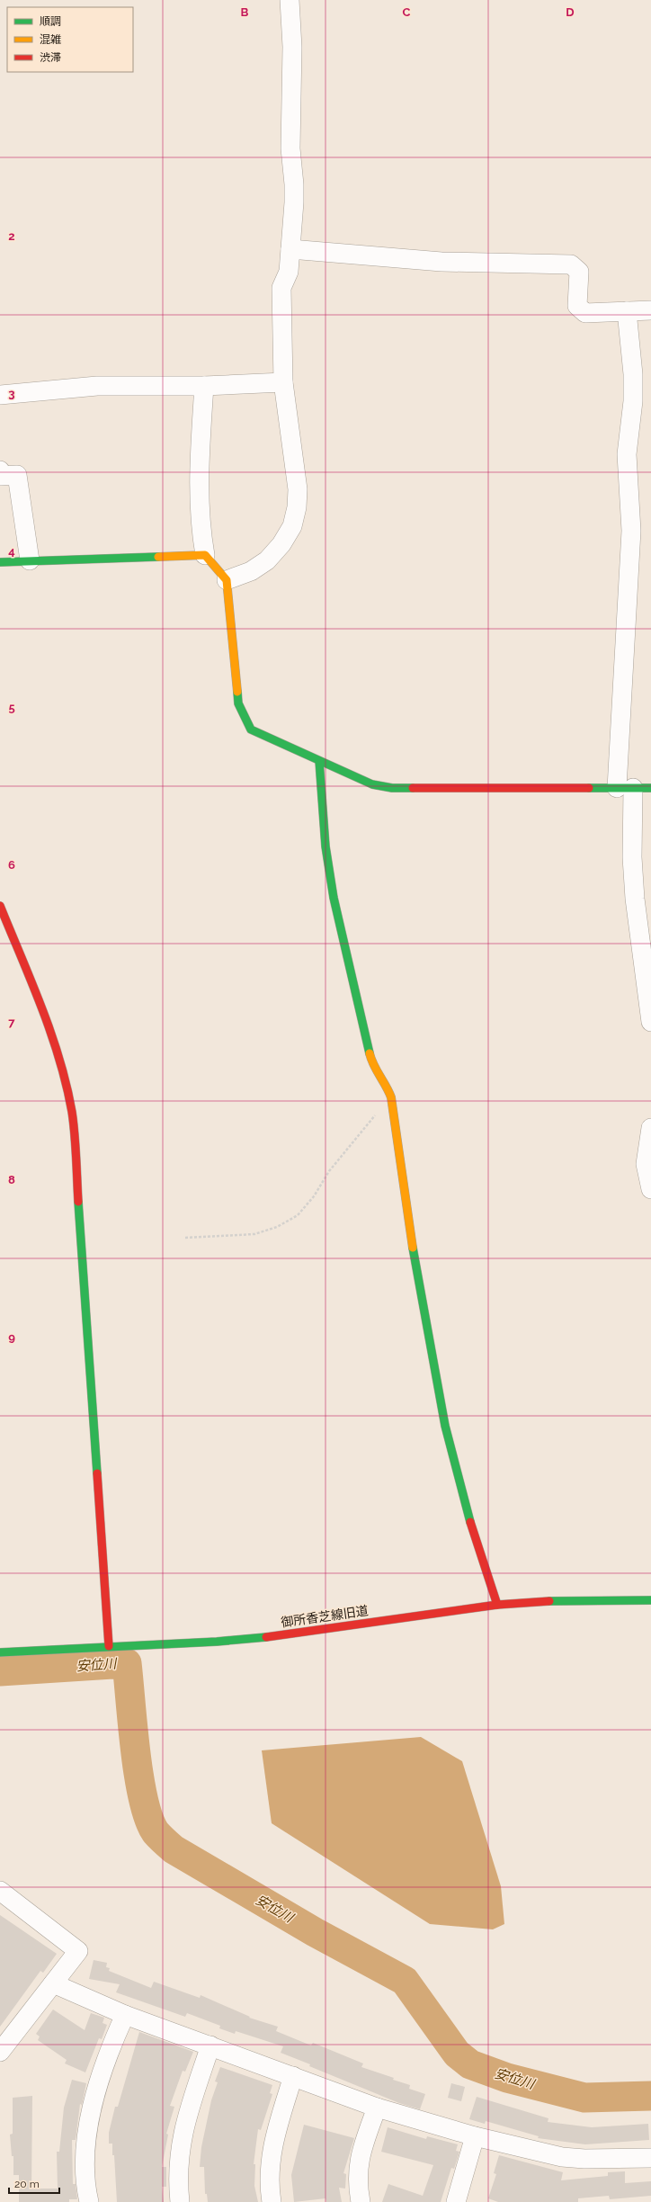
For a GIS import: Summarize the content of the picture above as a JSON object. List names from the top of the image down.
{
  "streets": {
    "street": ["御所香芝線旧道"]
  },
  "water": ["安位川"],
  "legend": ["順調", "混雑", "渋滞"],
  "scale_bar": "20 m",
  "grid": {
    "columns": ["B", "C", "D"],
    "rows": [
      "2",
      "3",
      "4",
      "5",
      "6",
      "7",
      "8",
      "9"
    ]
  }
}
